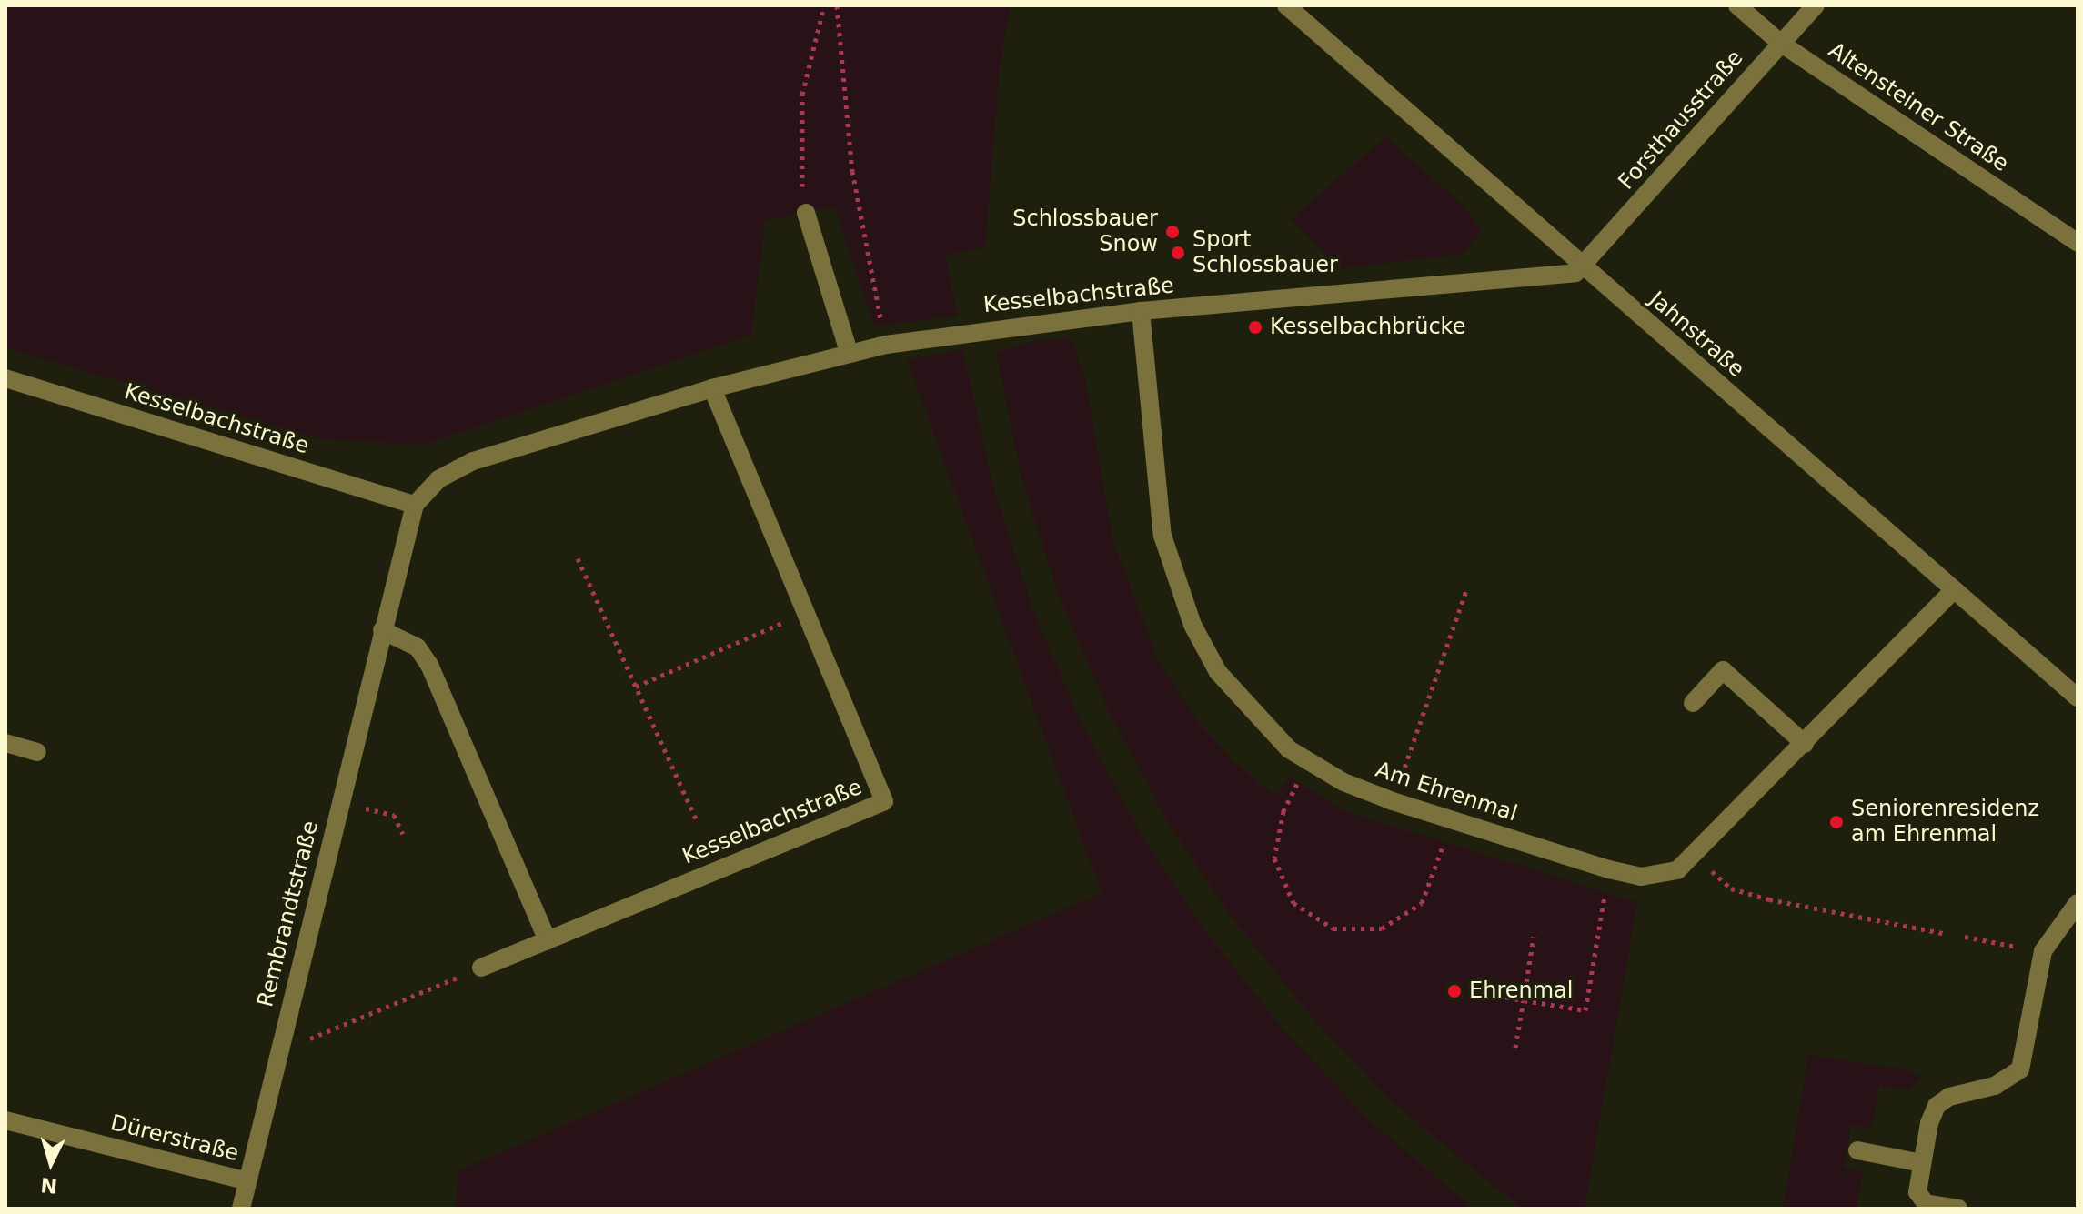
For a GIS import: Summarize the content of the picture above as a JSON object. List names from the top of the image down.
{
  "streets": {
    "street": [
      "Altensteiner Straße",
      "Forsthausstraße",
      "Kesselbachstraße",
      "Jahnstraße",
      "Am Ehrenmal",
      "Rembrandtstraße",
      "Dürerstraße"
    ]
  },
  "crossings": [
    ["Altensteiner Straße", "Forsthausstraße"],
    ["Forsthausstraße", "Kesselbachstraße"],
    ["Forsthausstraße", "Jahnstraße"],
    ["Kesselbachstraße", "Jahnstraße"],
    ["Kesselbachstraße", "Am Ehrenmal"],
    ["Kesselbachstraße", "Rembrandtstraße"],
    ["Jahnstraße", "Am Ehrenmal"],
    ["Rembrandtstraße", "Dürerstraße"]
  ],
  "places": [
    "Schlossbauer Snow",
    "Sport Schlossbauer",
    "Kesselbachbrücke",
    "Seniorenresidenz am Ehrenmal",
    "Ehrenmal"
  ],
  "north": "bottom"
}
